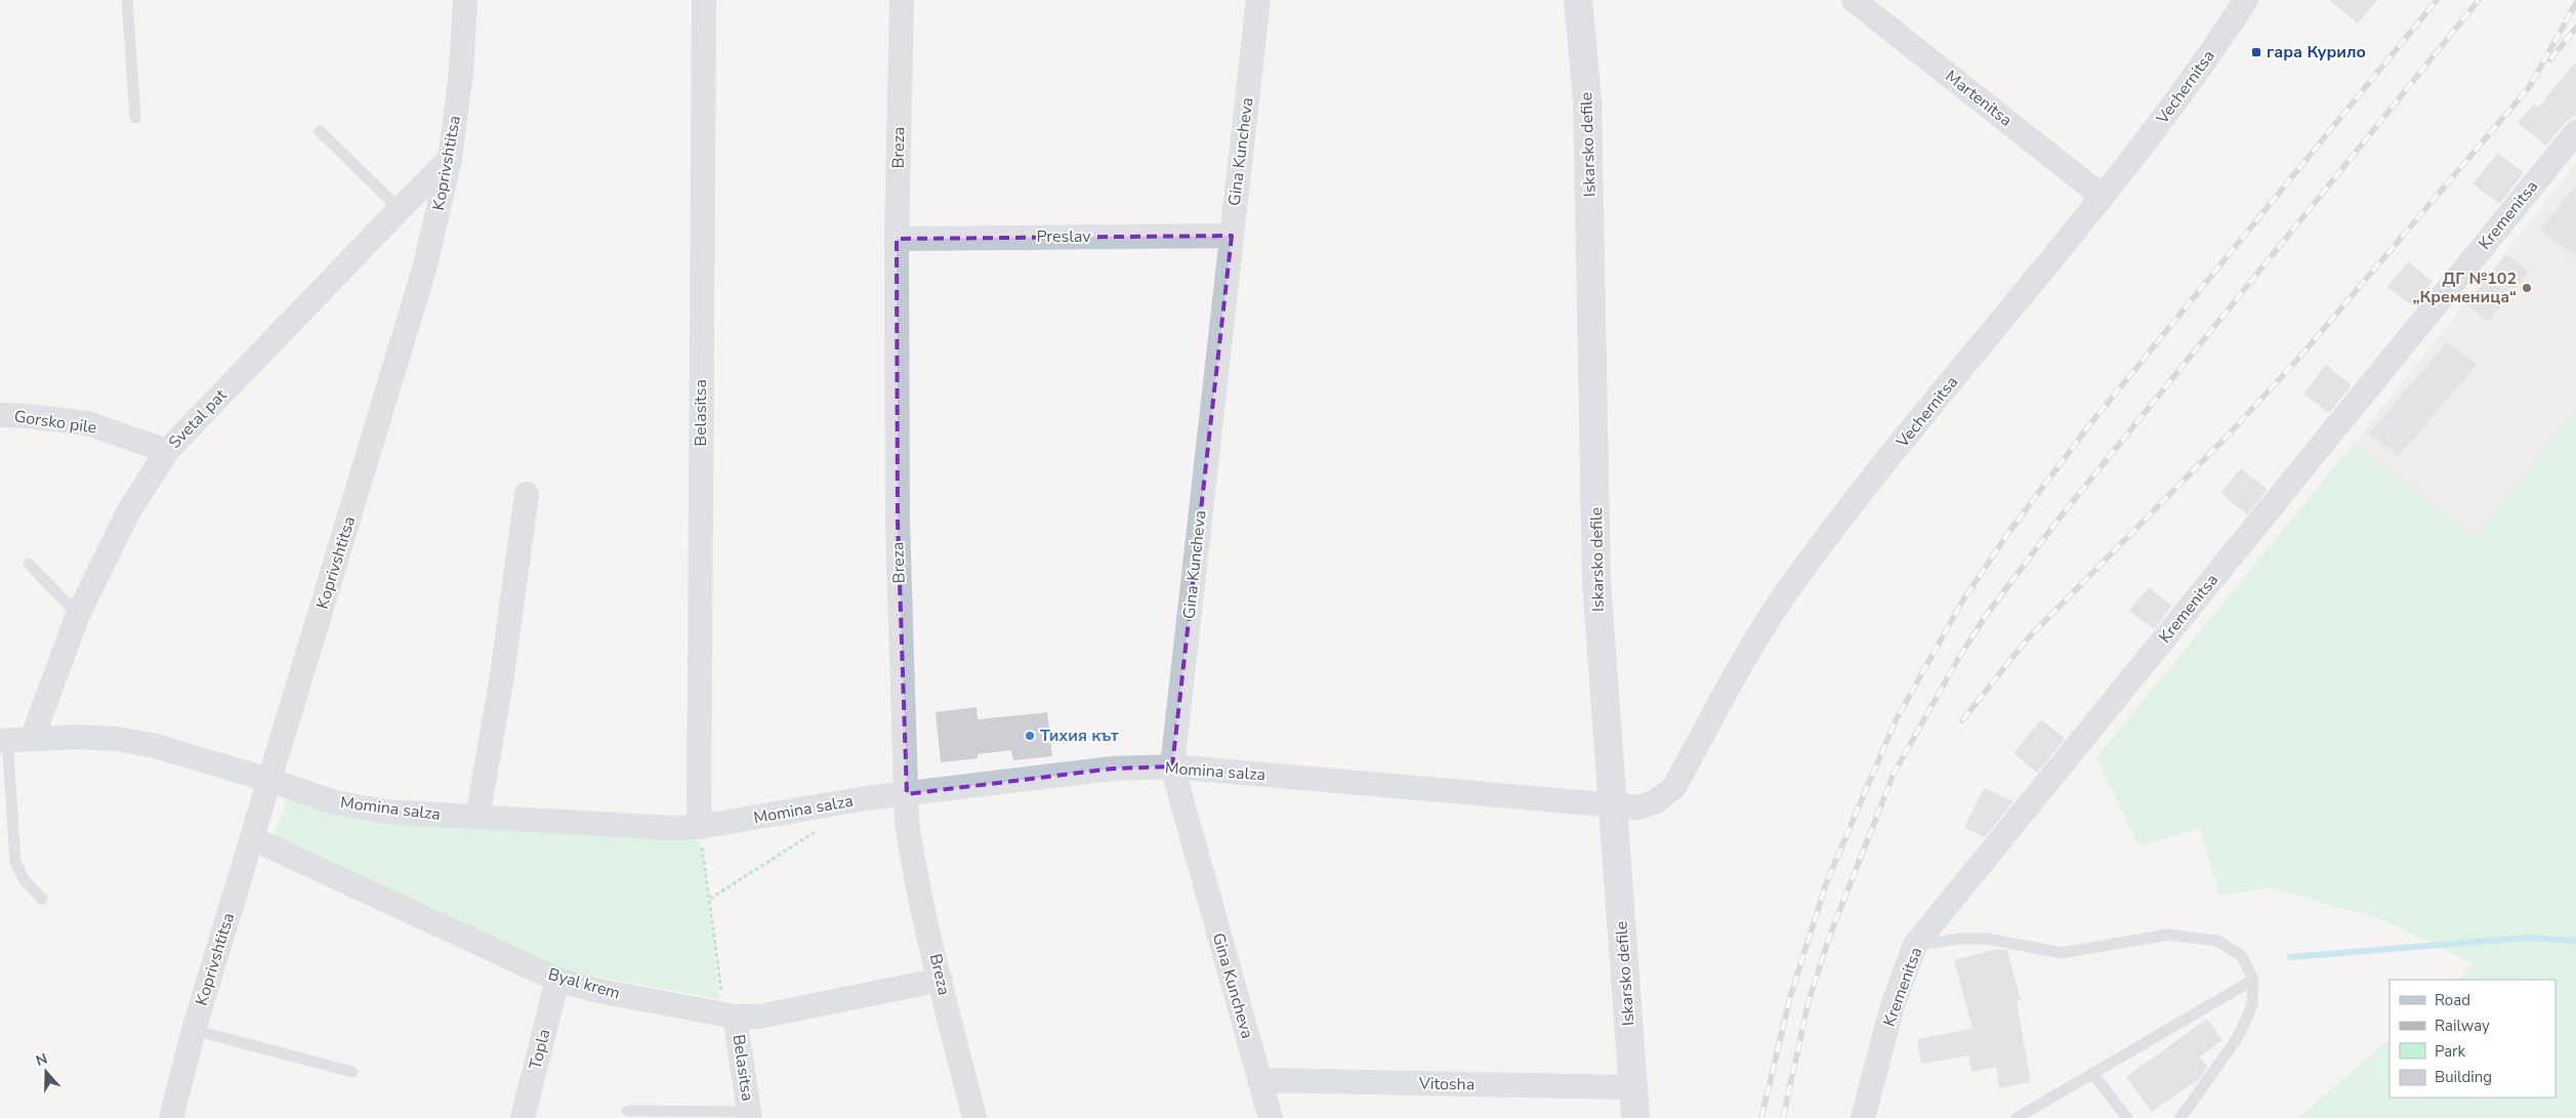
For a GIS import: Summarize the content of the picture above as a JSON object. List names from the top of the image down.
{
  "streets": {
    "main road": ["Iskarsko defile"],
    "street": [
      "Vechernitsa",
      "Martenitsa",
      "Breza",
      "Gina Kuncheva",
      "Koprivshtitsa",
      "Kremenitsa",
      "Preslav",
      "Belasitsa",
      "Svetal pat",
      "Gorsko pile",
      "Momina salza",
      "Byal krem",
      "Topla",
      "Vitosha"
    ]
  },
  "crossings": [
    ["Vechernitsa", "Martenitsa"],
    ["Vechernitsa", "Iskarsko defile"],
    ["Vechernitsa", "Momina salza"],
    ["Iskarsko defile", "Momina salza"],
    ["Iskarsko defile", "Vitosha"],
    ["Breza", "Preslav"],
    ["Breza", "Momina salza"],
    ["Breza", "Byal krem"],
    ["Gina Kuncheva", "Preslav"],
    ["Gina Kuncheva", "Momina salza"],
    ["Gina Kuncheva", "Vitosha"],
    ["Koprivshtitsa", "Svetal pat"],
    ["Koprivshtitsa", "Momina salza"],
    ["Koprivshtitsa", "Byal krem"],
    ["Belasitsa", "Momina salza"],
    ["Belasitsa", "Byal krem"],
    ["Svetal pat", "Gorsko pile"],
    ["Svetal pat", "Momina salza"],
    ["Byal krem", "Topla"]
  ],
  "places": {
    "transit": ["гара Курило"],
    "other": ["ДГ №102 „Кременица“", "Тихия кът"]
  },
  "legend": [
    "Road",
    "Railway",
    "Park",
    "Building"
  ],
  "north": "top"
}
